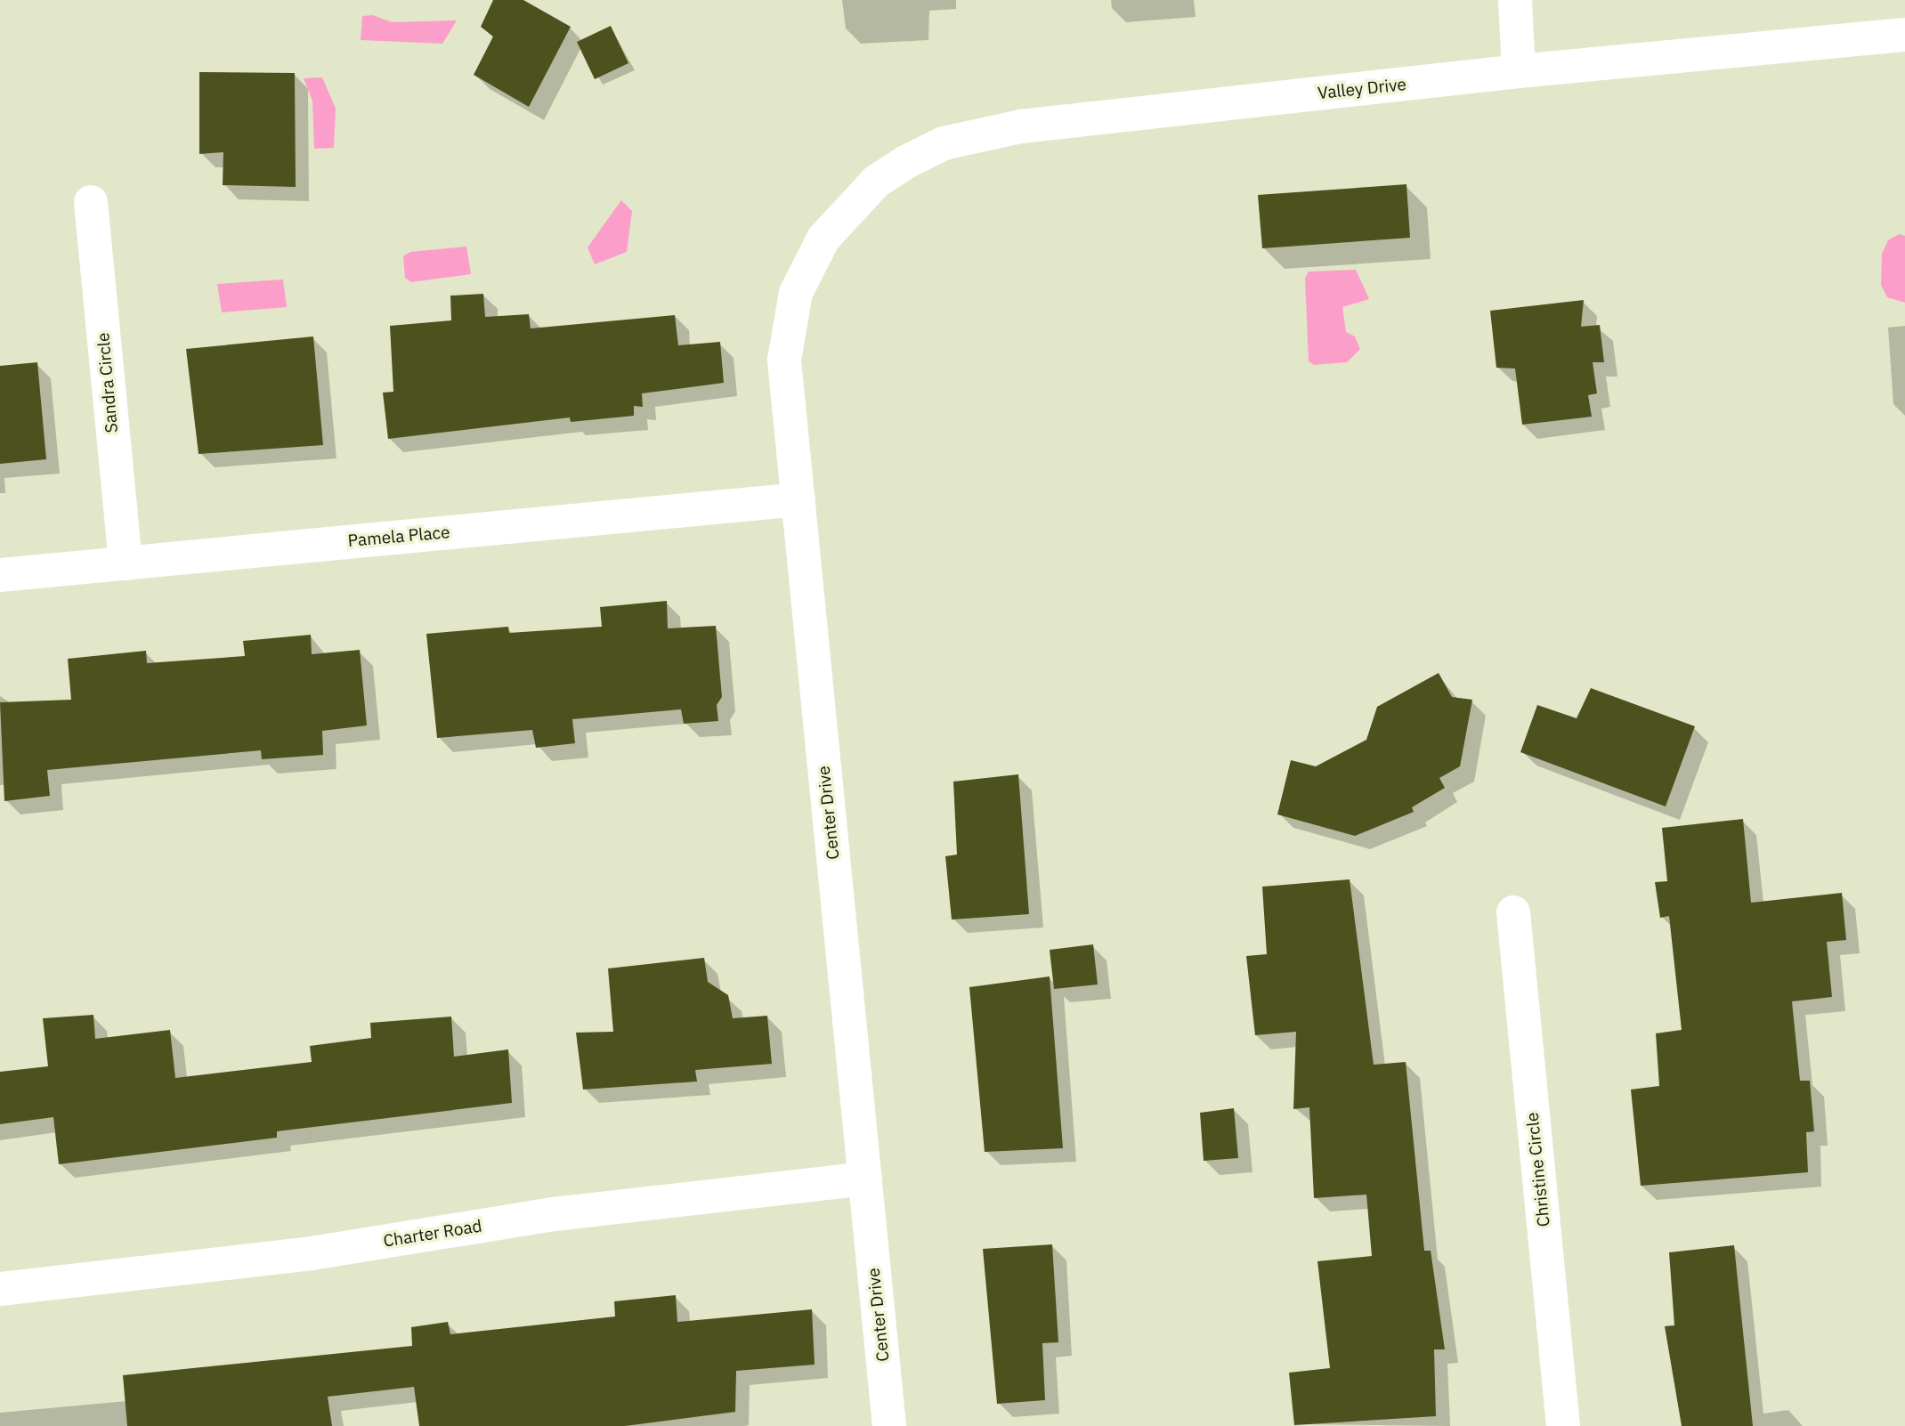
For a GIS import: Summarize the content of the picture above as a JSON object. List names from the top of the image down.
{
  "streets": {
    "street": [
      "Valley Drive",
      "Sandra Circle",
      "Pamela Place",
      "Center Drive",
      "Christine Circle",
      "Charter Road"
    ]
  },
  "crossings": [
    ["Valley Drive", "Center Drive"],
    ["Sandra Circle", "Pamela Place"],
    ["Pamela Place", "Center Drive"],
    ["Center Drive", "Charter Road"]
  ]
}
